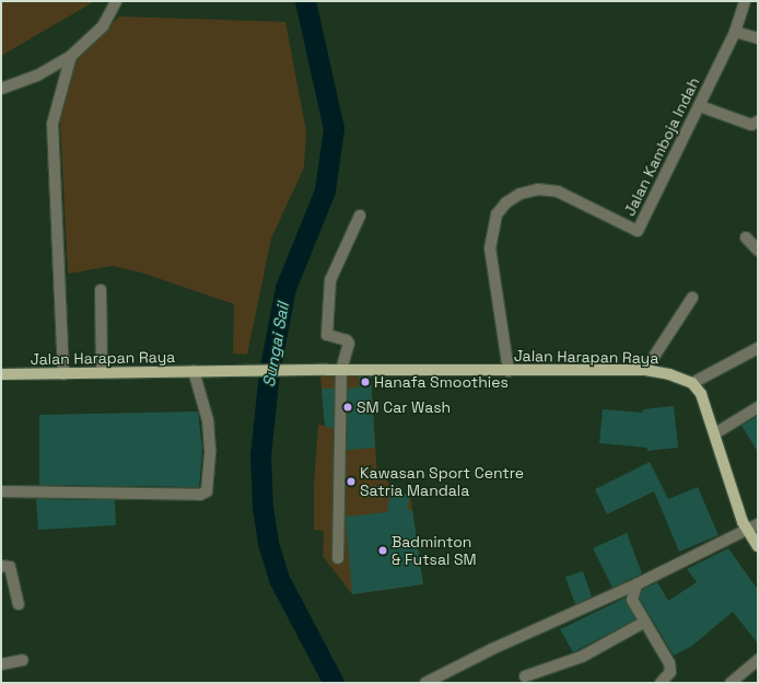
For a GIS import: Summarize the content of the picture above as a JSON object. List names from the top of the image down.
{
  "streets": {
    "main road": ["Jalan Harapan Raya"],
    "street": ["Jalan Kamboja Indah"]
  },
  "crossings": [
    ["Jalan Kamboja Indah", "Jalan Harapan Raya"]
  ],
  "water": ["Sungai Sail"],
  "places": [
    "Hanafa Smoothies",
    "SM Car Wash",
    "Kawasan Sport Centre Satria Mandala",
    "Badminton & Futsal SM"
  ]
}
